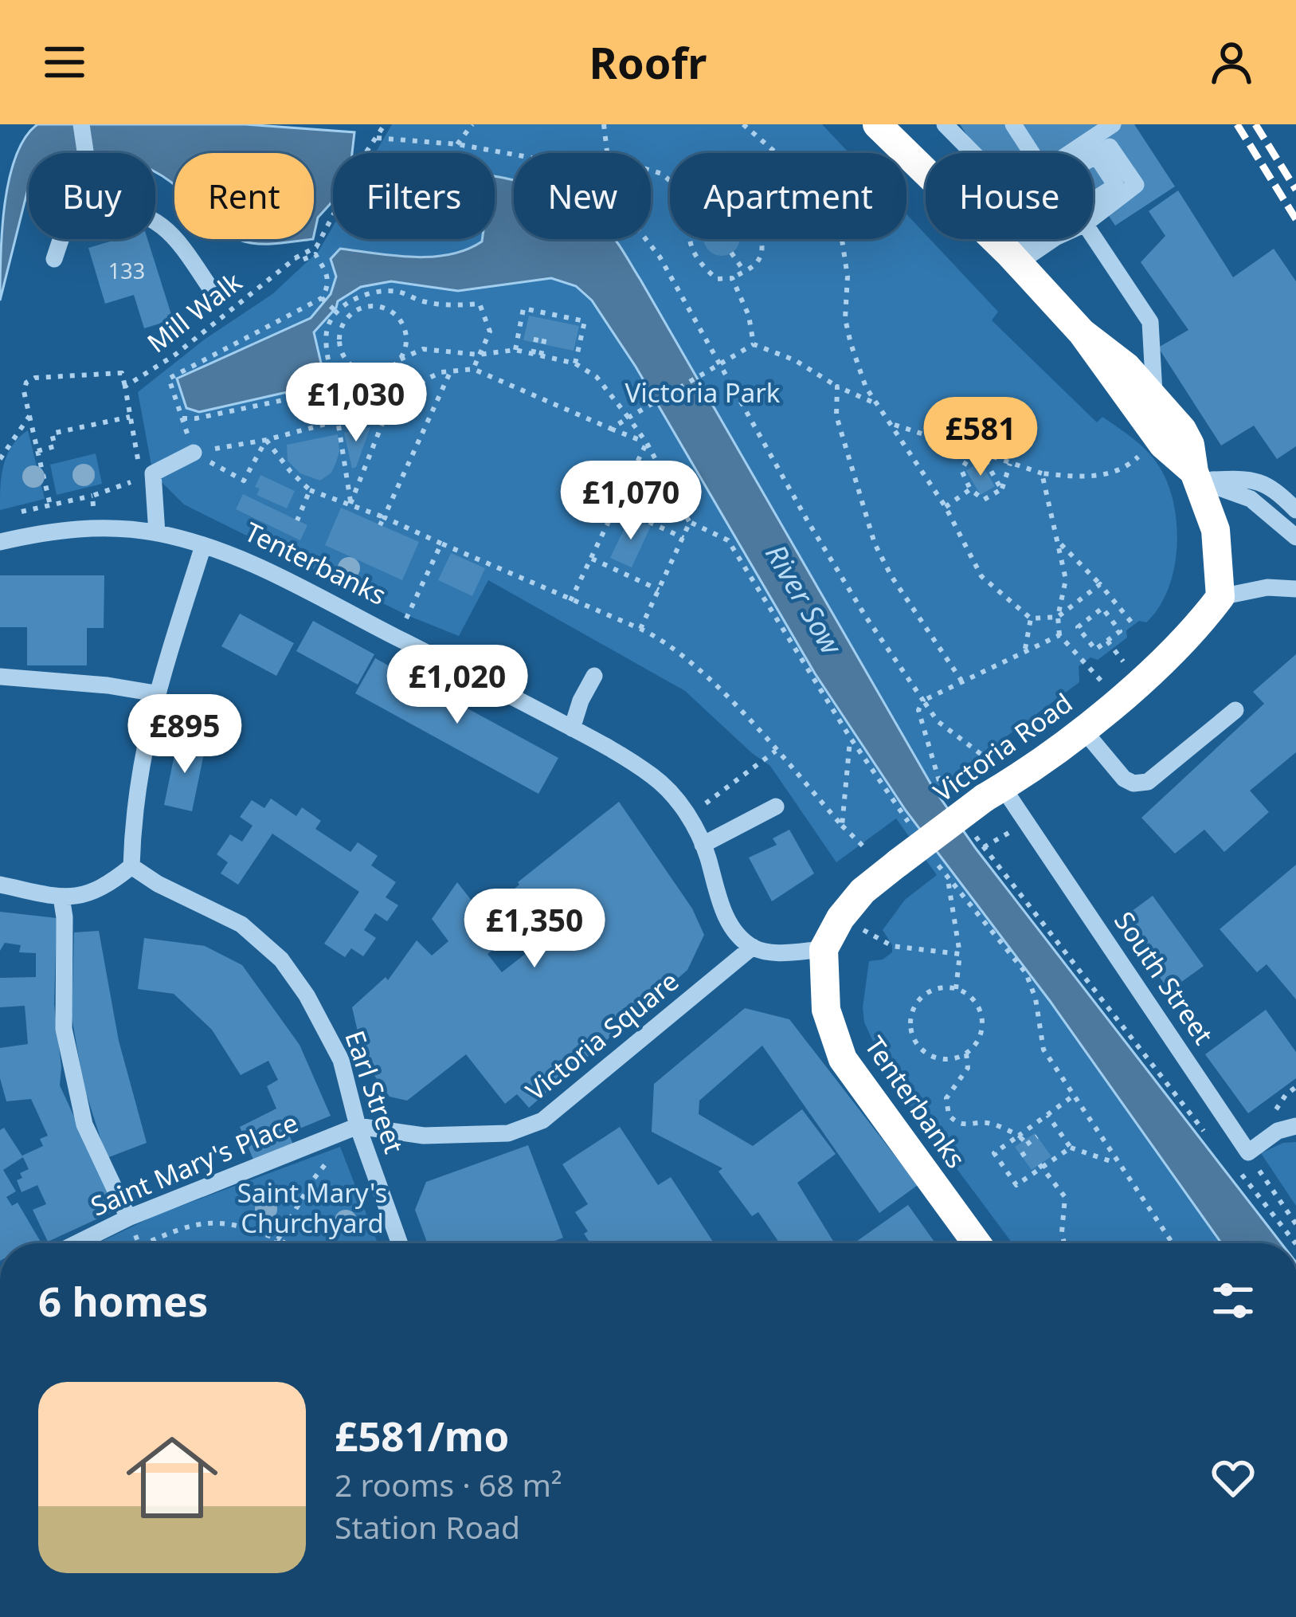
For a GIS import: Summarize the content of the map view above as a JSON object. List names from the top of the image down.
{
  "streets": {
    "highway": ["Tenterbanks", "Victoria Road"],
    "street": [
      "South Street",
      "Victoria Square",
      "Earl Street",
      "Saint Mary's Place"
    ],
    "path": ["Mill Walk"]
  },
  "crossings": [
    ["Tenterbanks", "Victoria Road"],
    ["Tenterbanks", "Victoria Square"],
    ["Victoria Road", "South Street"],
    ["Victoria Square", "Earl Street"],
    ["Victoria Square", "Saint Mary's Place"],
    ["Earl Street", "Saint Mary's Place"]
  ],
  "water": ["River Sow"],
  "parks": ["Victoria Park", "Saint Mary's Churchyard"],
  "house_numbers": ["133"],
  "page": {
    "header": "Roofr",
    "chip": [
      "Buy",
      "Rent",
      "Filters",
      "New",
      "Apartment",
      "House"
    ],
    "price": [
      "£1,030",
      "£581",
      "£1,070",
      "£1,020",
      "£895",
      "£1,350"
    ],
    "heading": "6 homes",
    "list": [
      {
        "name": "£581/mo",
        "note": "2 rooms · 68 m² · Station Road"
      }
    ]
  }
}
